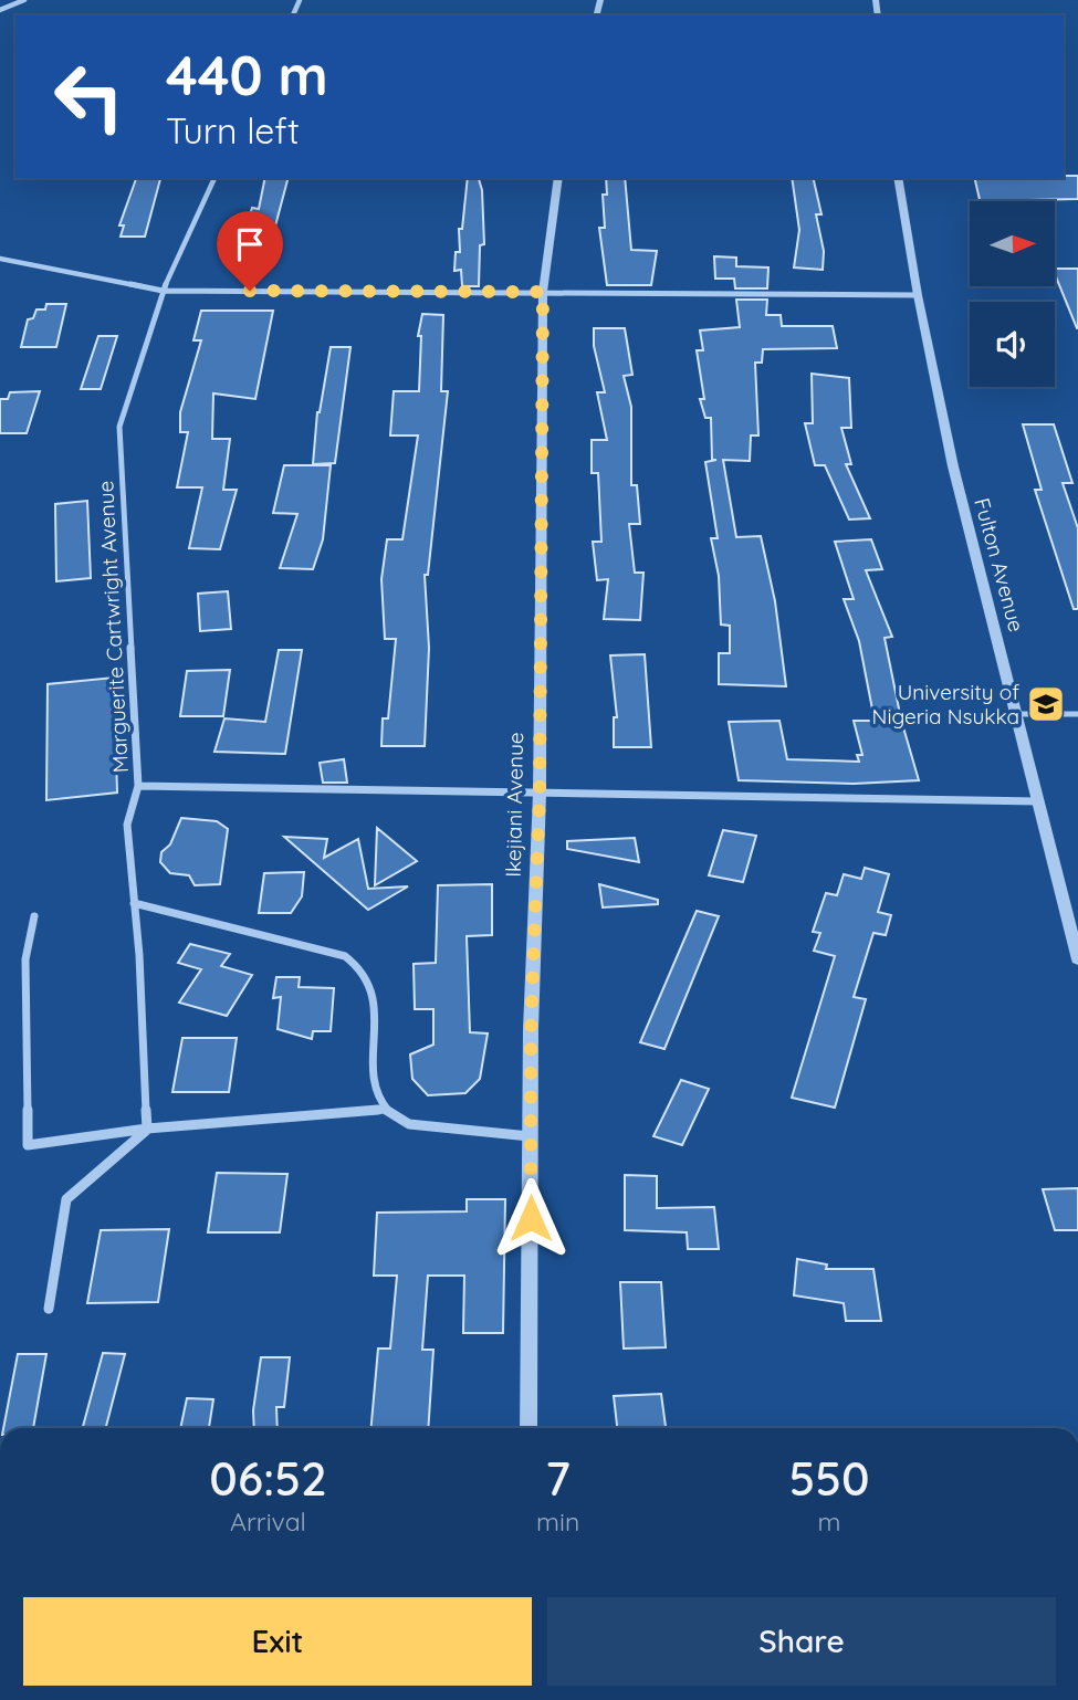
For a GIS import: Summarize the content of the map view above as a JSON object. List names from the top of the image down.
{
  "streets": {
    "street": ["Fulton Avenue", "Marguerite Cartwright Avenue", "Ikejiani Avenue"]
  },
  "crossings": [
    ["Fulton Avenue", "Marguerite Cartwright Avenue"],
    ["Marguerite Cartwright Avenue", "Ikejiani Avenue"]
  ],
  "places": {
    "school or university": ["University of Nigeria Nsukka"]
  },
  "north": "right",
  "page": {
    "turn": ["440 m", "Turn left"],
    "eta": [
      "06:52",
      "Arrival",
      "7",
      "min",
      "550",
      "m"
    ],
    "buttons": ["Exit", "Share"]
  }
}
